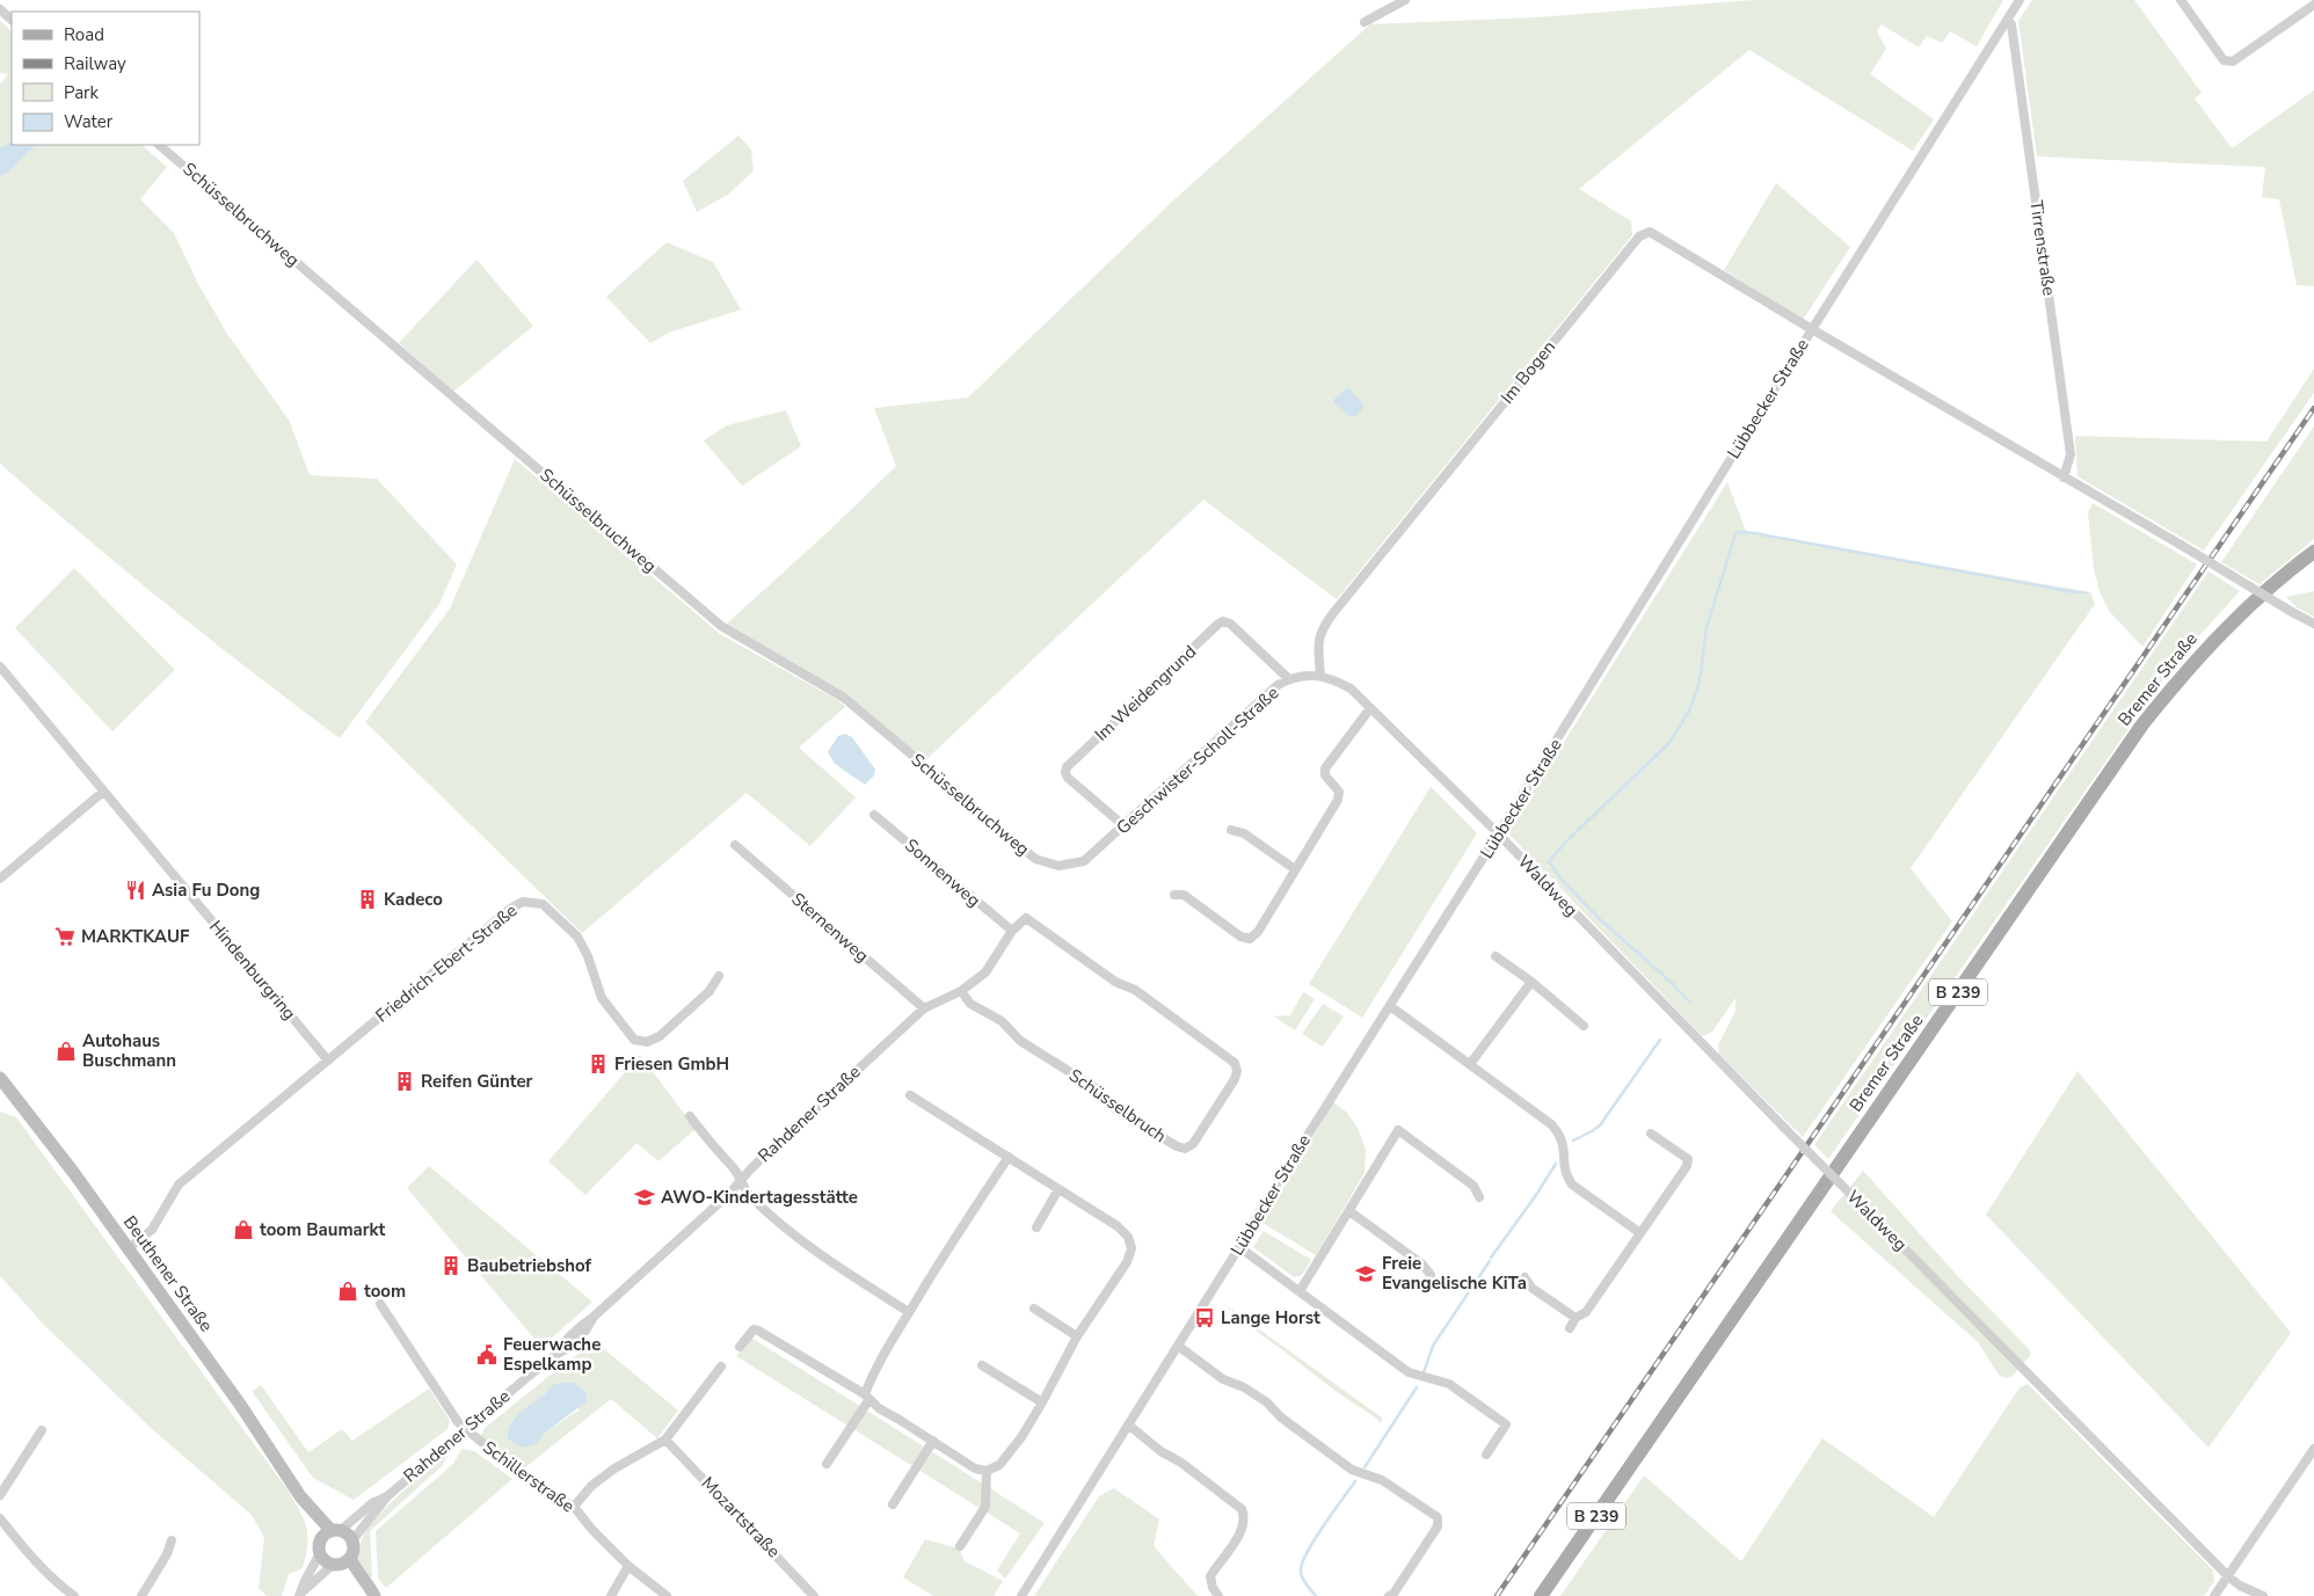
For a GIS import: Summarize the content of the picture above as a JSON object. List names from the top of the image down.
{
  "streets": {
    "main road": ["Bremer Straße", "B 239", "Beuthener Straße"],
    "street": [
      "Schüsselbruchweg",
      "Tirrenstraße",
      "Im Bogen",
      "Lübbecker Straße",
      "Im Weidengrund",
      "Geschwister-Scholl-Straße",
      "Sonnenweg",
      "Waldweg",
      "Sternenweg",
      "Friedrich-Ebert-Straße",
      "Hindenburgring",
      "Schüsselbruch",
      "Rahdener Straße",
      "Schillerstraße",
      "Mozartstraße"
    ]
  },
  "crossings": [
    ["Schüsselbruchweg", "Geschwister-Scholl-Straße"],
    ["Tirrenstraße", "Lübbecker Straße"],
    ["Im Bogen", "Lübbecker Straße"],
    ["Im Bogen", "Geschwister-Scholl-Straße"],
    ["Lübbecker Straße", "Geschwister-Scholl-Straße"],
    ["Lübbecker Straße", "Waldweg"],
    ["Im Weidengrund", "Geschwister-Scholl-Straße"],
    ["Geschwister-Scholl-Straße", "Waldweg"],
    ["Sonnenweg", "Rahdener Straße"],
    ["Sternenweg", "Rahdener Straße"],
    ["Friedrich-Ebert-Straße", "Hindenburgring"],
    ["Schüsselbruch", "Rahdener Straße"],
    ["Rahdener Straße", "Beuthener Straße"],
    ["Rahdener Straße", "Schillerstraße"]
  ],
  "places": {
    "restaurant": ["Asia Fu Dong"],
    "building": [
      "Kadeco",
      "Friesen GmbH",
      "Reifen Günter",
      "Baubetriebshof"
    ],
    "supermarket": ["MARKTKAUF"],
    "shop": ["Autohaus Buschmann", "toom Baumarkt", "toom"],
    "school or university": ["AWO-Kindertagesstätte", "Freie Evangelische KiTa"],
    "bus stop": ["Lange Horst"],
    "public building": ["Feuerwache Espelkamp"]
  },
  "legend": [
    "Road",
    "Railway",
    "Park",
    "Water"
  ]
}
